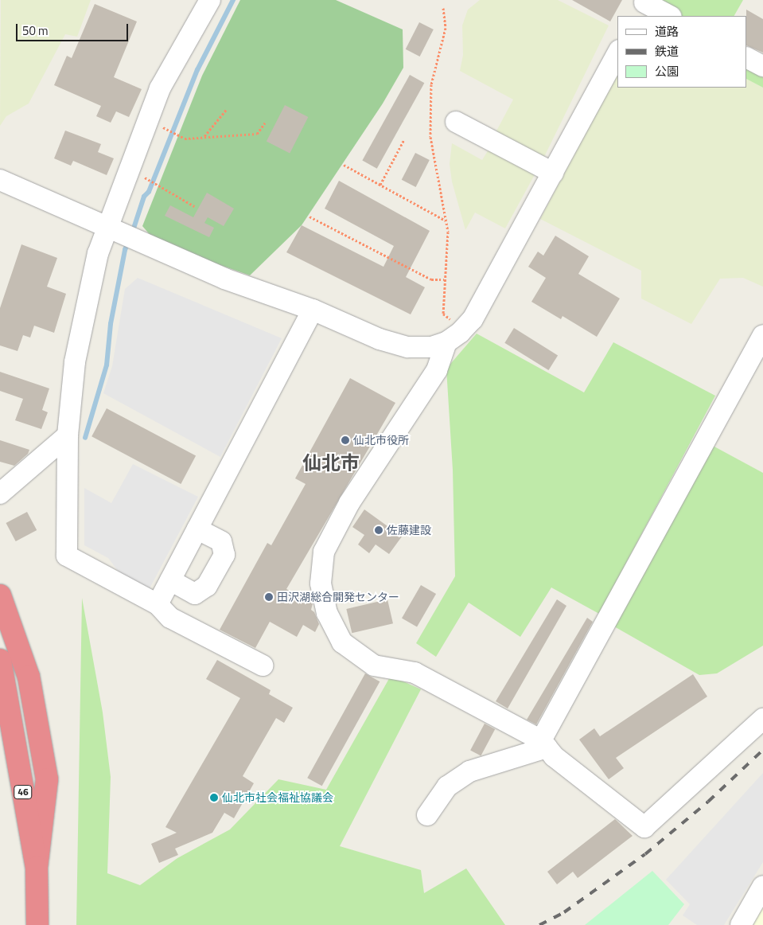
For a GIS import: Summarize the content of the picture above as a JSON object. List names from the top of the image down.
{
  "streets": {
    "highway": ["46"]
  },
  "districts": ["仙北市"],
  "places": [
    "仙北市役所",
    "佐藤建設",
    "田沢湖総合開発センター",
    "仙北市社会福祉協議会"
  ],
  "legend": ["道路", "鉄道", "公園"],
  "scale_bar": "50 m"
}
